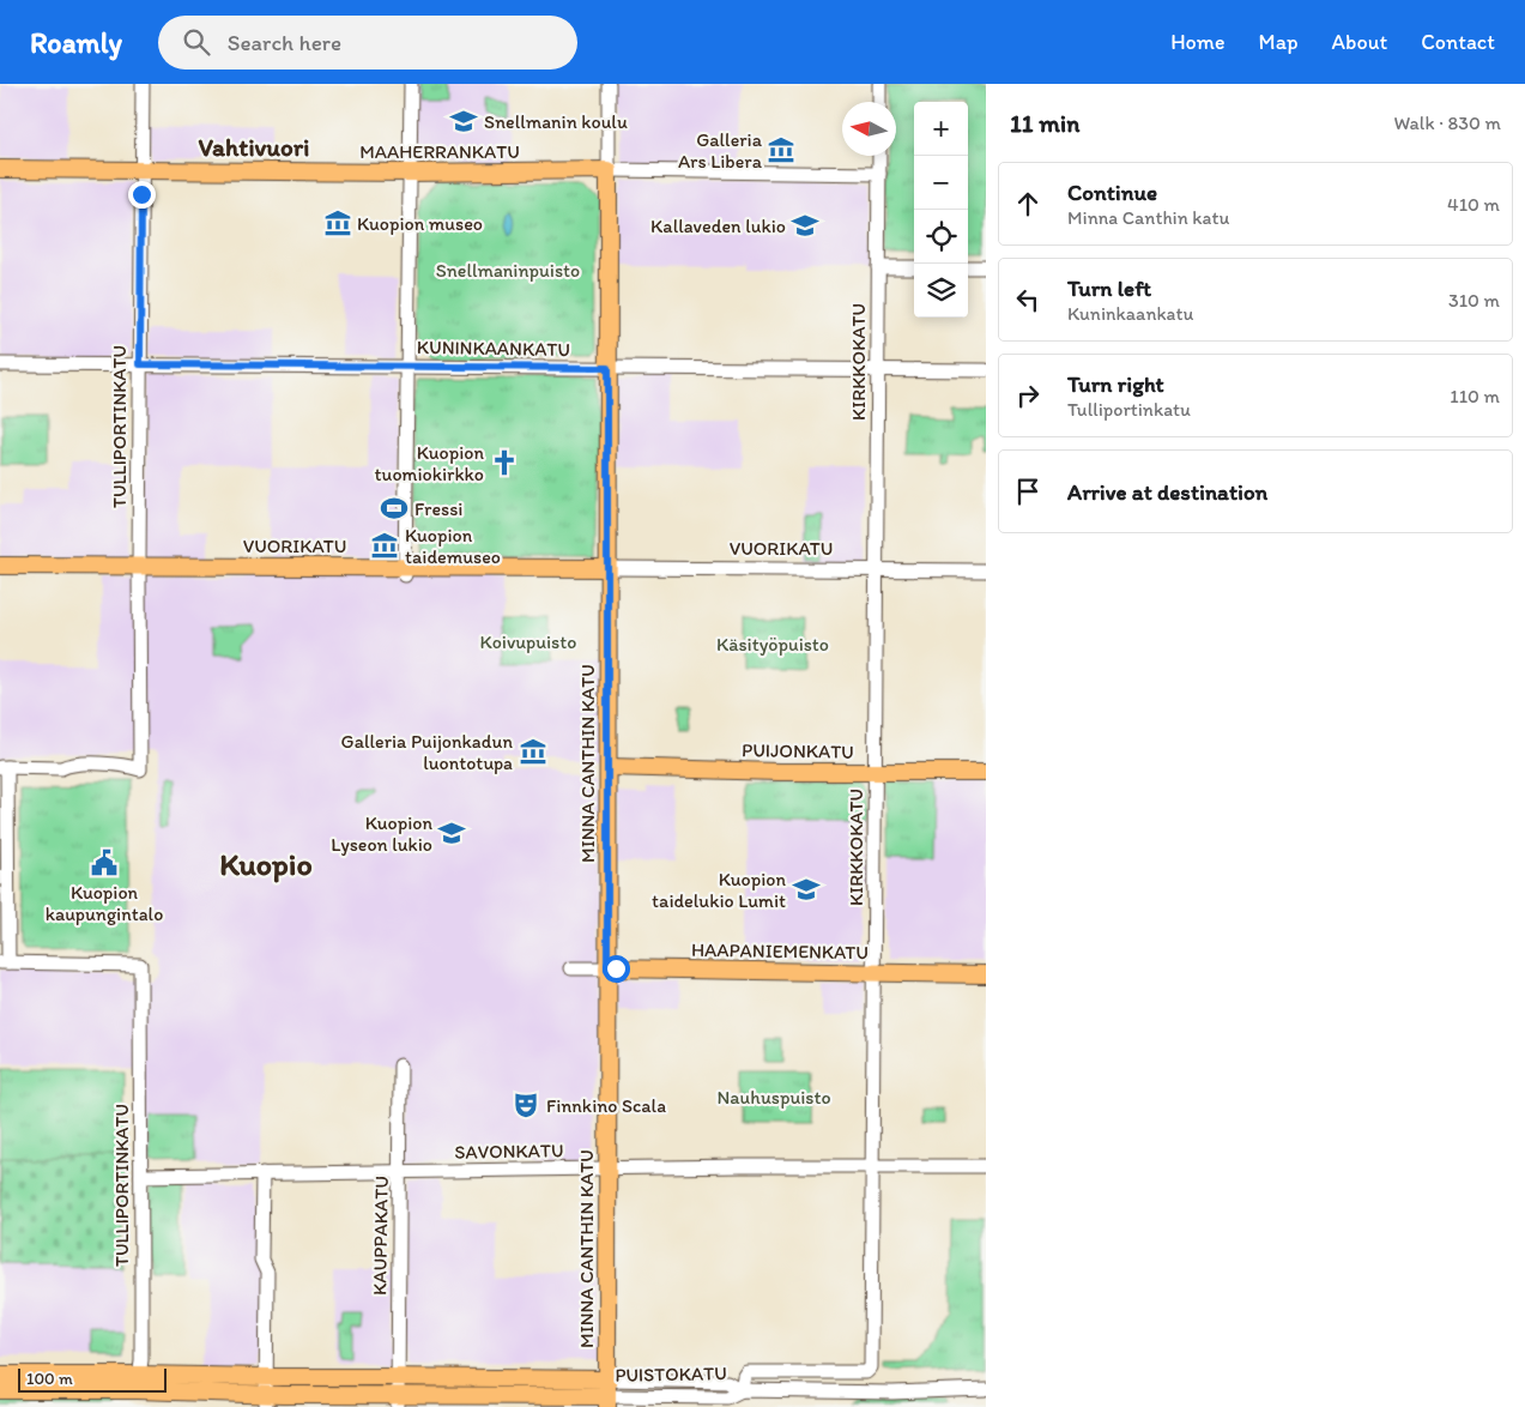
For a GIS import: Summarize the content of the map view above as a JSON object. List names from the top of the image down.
{
  "streets": {
    "main road": [
      "MAAHERRANKATU",
      "VUORIKATU",
      "PUIJONKATU",
      "MINNA CANTHIN KATU",
      "HAAPANIEMENKATU",
      "PUISTOKATU"
    ],
    "street": [
      "KUNINKAANKATU",
      "KIRKKOKATU",
      "TULLIPORTINKATU",
      "SAVONKATU",
      "KAUPPAKATU"
    ]
  },
  "crossings": [
    ["MAAHERRANKATU", "KIRKKOKATU"],
    ["MAAHERRANKATU", "TULLIPORTINKATU"],
    ["MAAHERRANKATU", "MINNA CANTHIN KATU"],
    ["KUNINKAANKATU", "KIRKKOKATU"],
    ["KUNINKAANKATU", "TULLIPORTINKATU"],
    ["KUNINKAANKATU", "MINNA CANTHIN KATU"],
    ["KIRKKOKATU", "VUORIKATU"],
    ["KIRKKOKATU", "PUIJONKATU"],
    ["KIRKKOKATU", "HAAPANIEMENKATU"],
    ["KIRKKOKATU", "SAVONKATU"],
    ["KIRKKOKATU", "PUISTOKATU"],
    ["TULLIPORTINKATU", "VUORIKATU"],
    ["TULLIPORTINKATU", "SAVONKATU"],
    ["TULLIPORTINKATU", "PUISTOKATU"],
    ["VUORIKATU", "MINNA CANTHIN KATU"],
    ["PUIJONKATU", "MINNA CANTHIN KATU"],
    ["MINNA CANTHIN KATU", "HAAPANIEMENKATU"],
    ["MINNA CANTHIN KATU", "SAVONKATU"],
    ["MINNA CANTHIN KATU", "PUISTOKATU"],
    ["SAVONKATU", "KAUPPAKATU"],
    ["KAUPPAKATU", "PUISTOKATU"]
  ],
  "districts": ["Vahtivuori", "Kuopio"],
  "parks": [
    "Snellmaninpuisto",
    "Koivupuisto",
    "Käsityöpuisto",
    "Nauhuspuisto"
  ],
  "places": {
    "school or university": [
      "Snellmanin koulu",
      "Kallaveden lukio",
      "Kuopion Lyseon lukio",
      "Kuopion taidelukio Lumit"
    ],
    "museum": [
      "Galleria Ars Libera",
      "Kuopion museo",
      "Kuopion taidemuseo",
      "Galleria Puijonkadun luontotupa"
    ],
    "church": ["Kuopion tuomiokirkko"],
    "sports": ["Fressi"],
    "public building": ["Kuopion kaupungintalo"],
    "theatre": ["Finnkino Scala"]
  },
  "scale_bar": "100 m",
  "north": "left",
  "page": {
    "header": "Roamly",
    "search": "Search here",
    "nav": [
      "Home",
      "Map",
      "About",
      "Contact"
    ],
    "heading": ["11 min", "Walk · 830 m"],
    "map_buttons": ["+", "−"],
    "list": [
      ["Continue", "Minna Canthin katu", "410 m"],
      ["Turn left", "Kuninkaankatu", "310 m"],
      ["Turn right", "Tulliportinkatu", "110 m"],
      "Arrive at destination"
    ],
    "scale": "100 m"
  }
}
